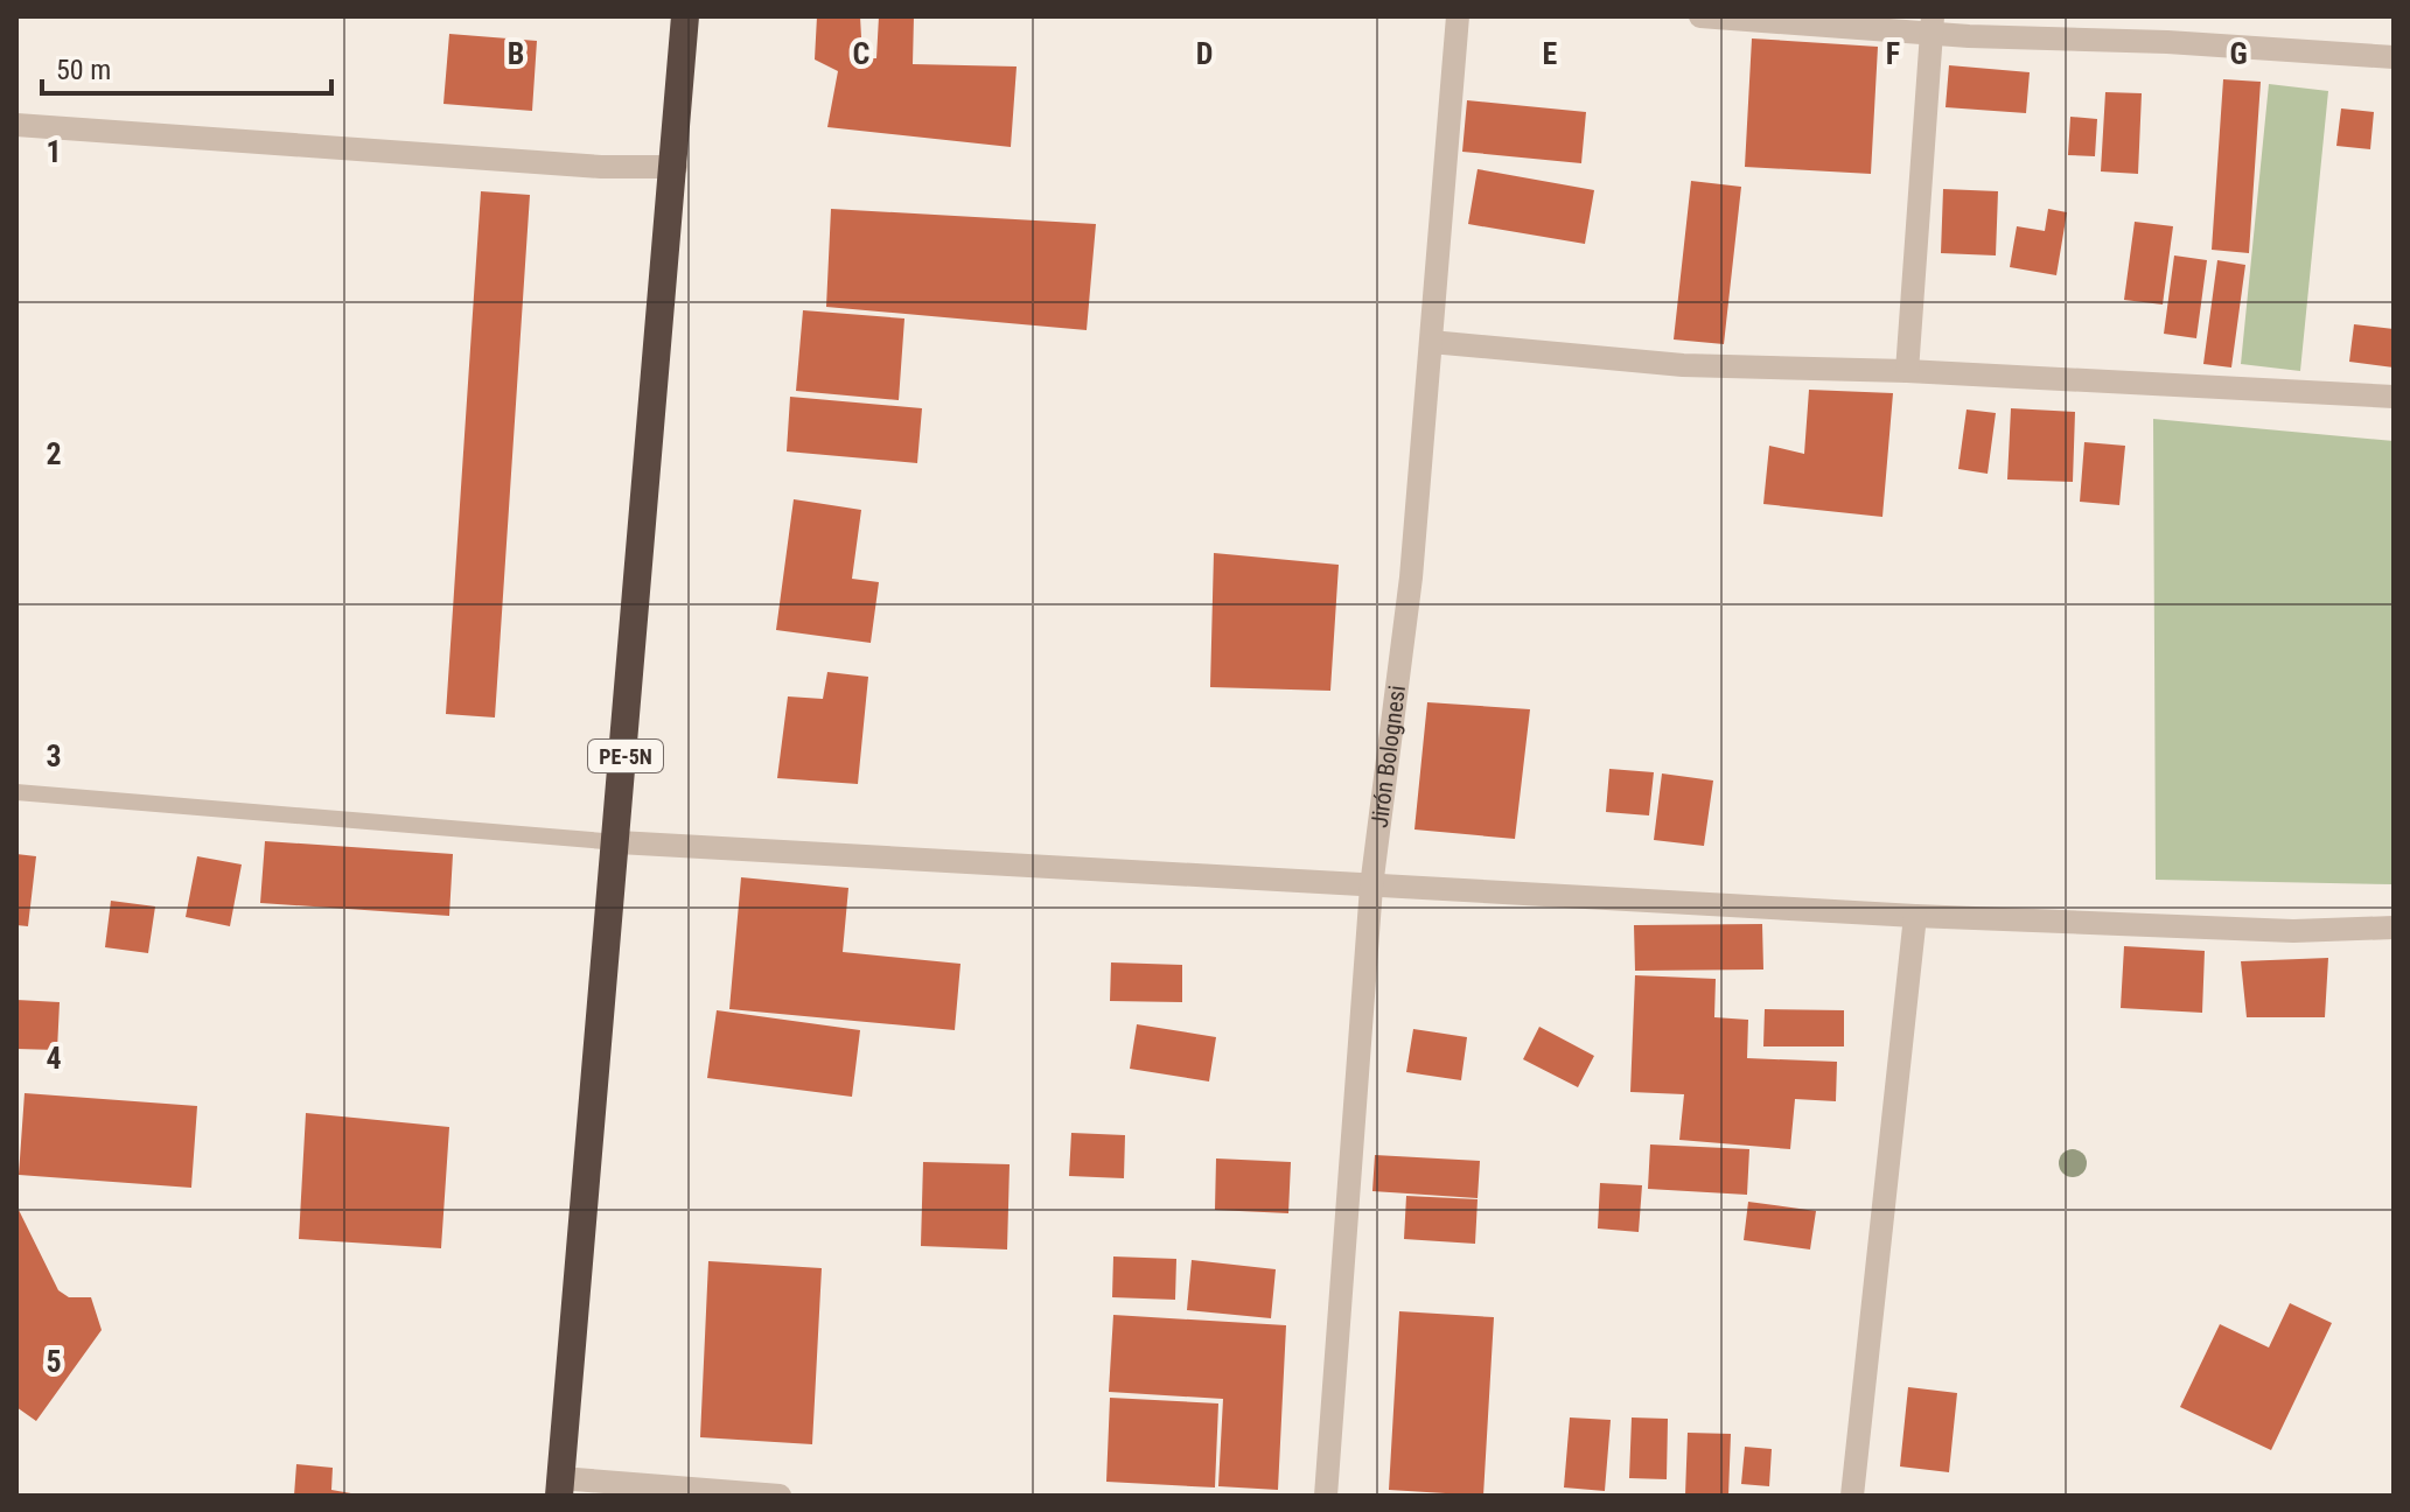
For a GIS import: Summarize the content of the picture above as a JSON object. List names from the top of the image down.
{
  "streets": {
    "highway": ["PE-5N"],
    "street": ["Jirón Bolognesi"]
  },
  "scale_bar": "50 m",
  "grid": {
    "columns": [
      "B",
      "C",
      "D",
      "E",
      "F",
      "G"
    ],
    "rows": [
      "1",
      "2",
      "3",
      "4",
      "5"
    ]
  }
}
